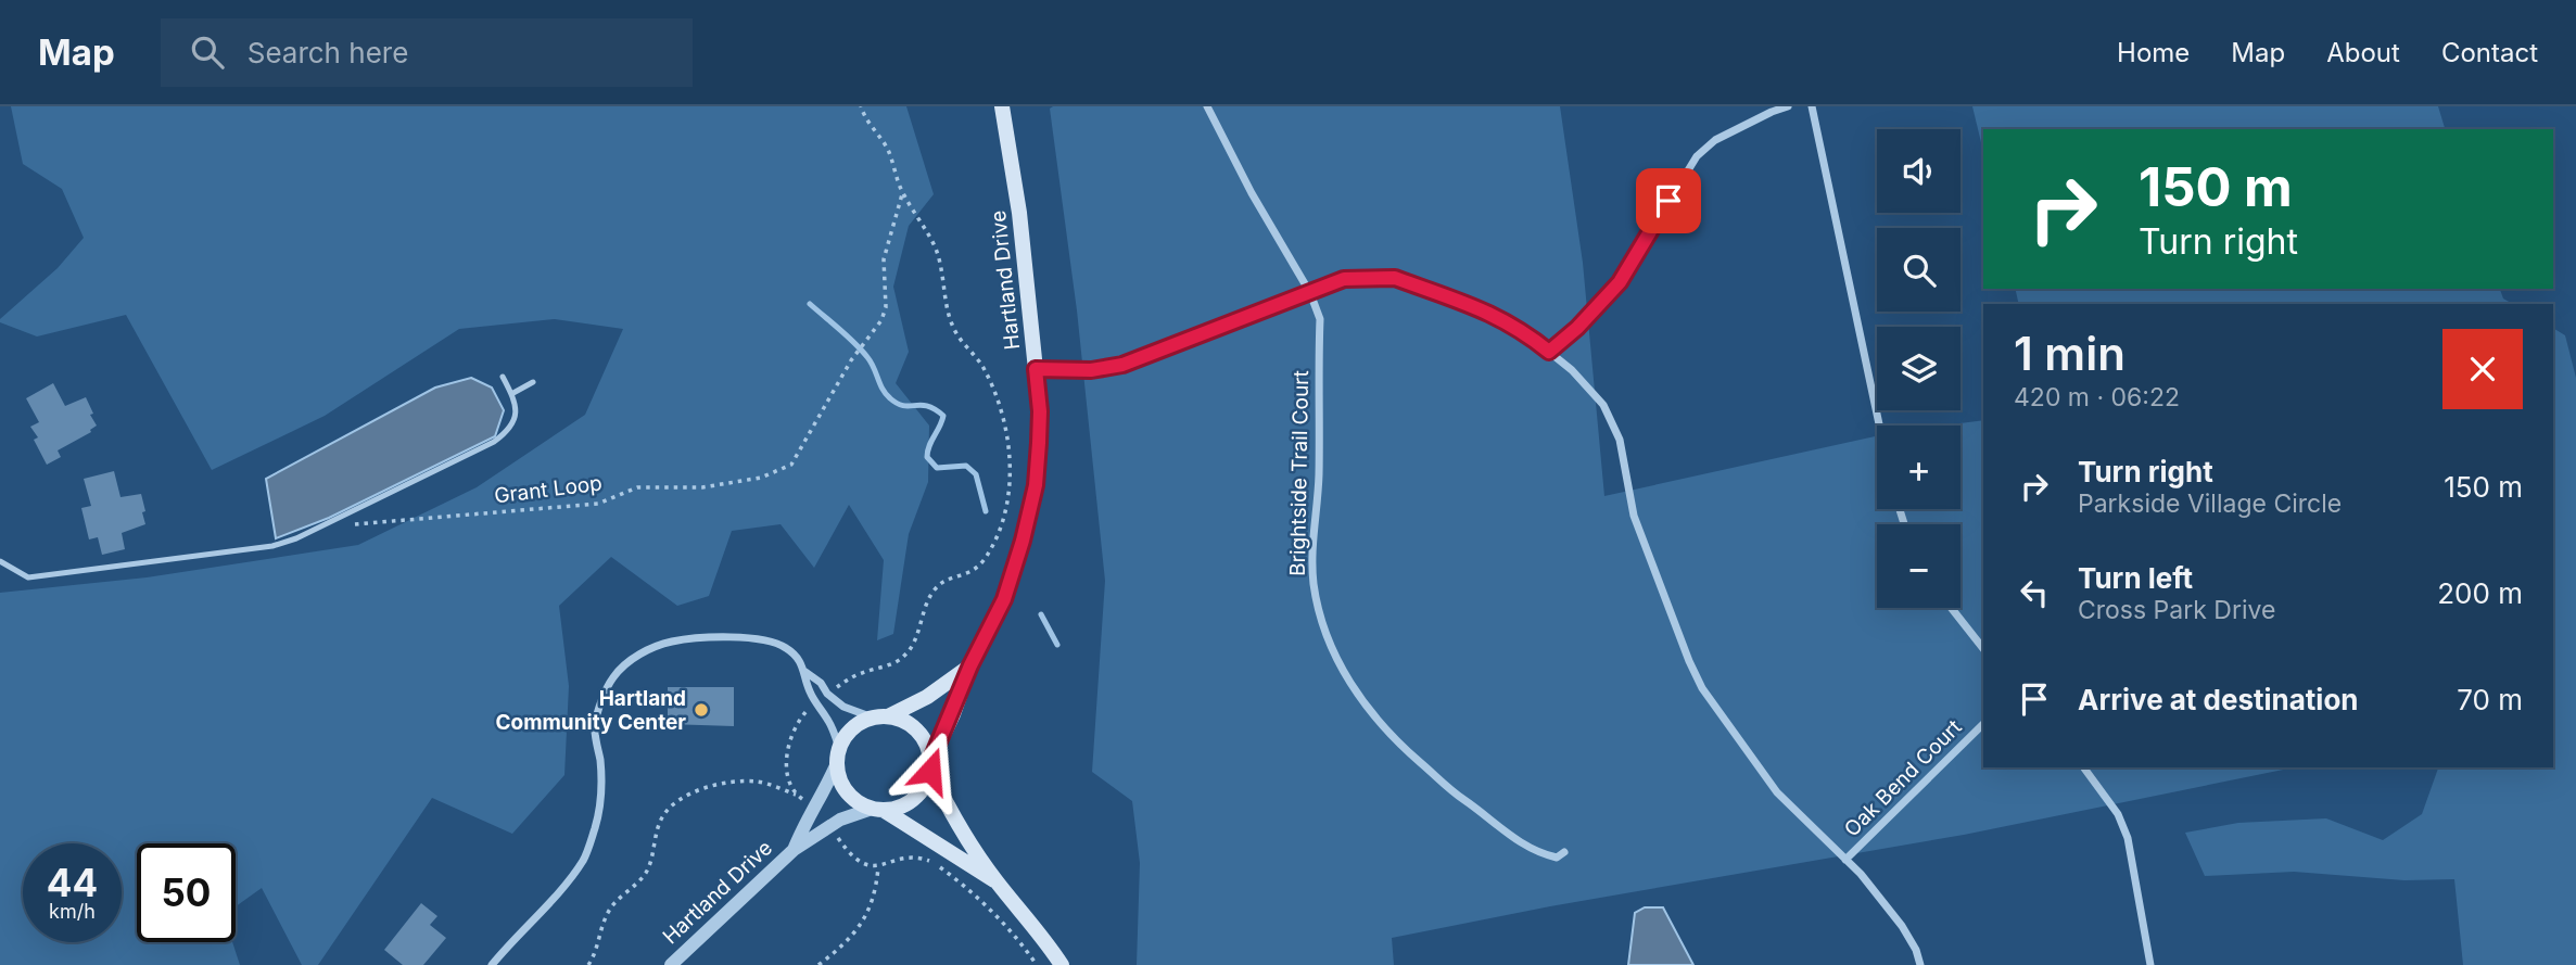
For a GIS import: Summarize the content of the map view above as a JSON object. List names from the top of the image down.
{
  "streets": {
    "main road": ["Hartland Drive"],
    "street": ["Brightside Trail Court", "Oak Bend Court"],
    "path": ["Grant Loop"]
  },
  "places": ["Hartland Community Center"],
  "page": {
    "header": "Map",
    "search": "Search here",
    "nav": [
      "Home",
      "Map",
      "About",
      "Contact"
    ],
    "map_buttons": ["+", "−"],
    "turn": ["150 m", "Turn right"],
    "heading": ["1 min", "420 m · 06:22"],
    "list": [
      {
        "name": "Turn right",
        "note": "Parkside Village Circle",
        "value": "150 m"
      },
      {
        "name": "Turn left",
        "note": "Cross Park Drive",
        "value": "200 m"
      },
      {
        "name": "Arrive at destination",
        "value": "70 m"
      }
    ],
    "speed": "44 km/h",
    "limit": "50"
  }
}
